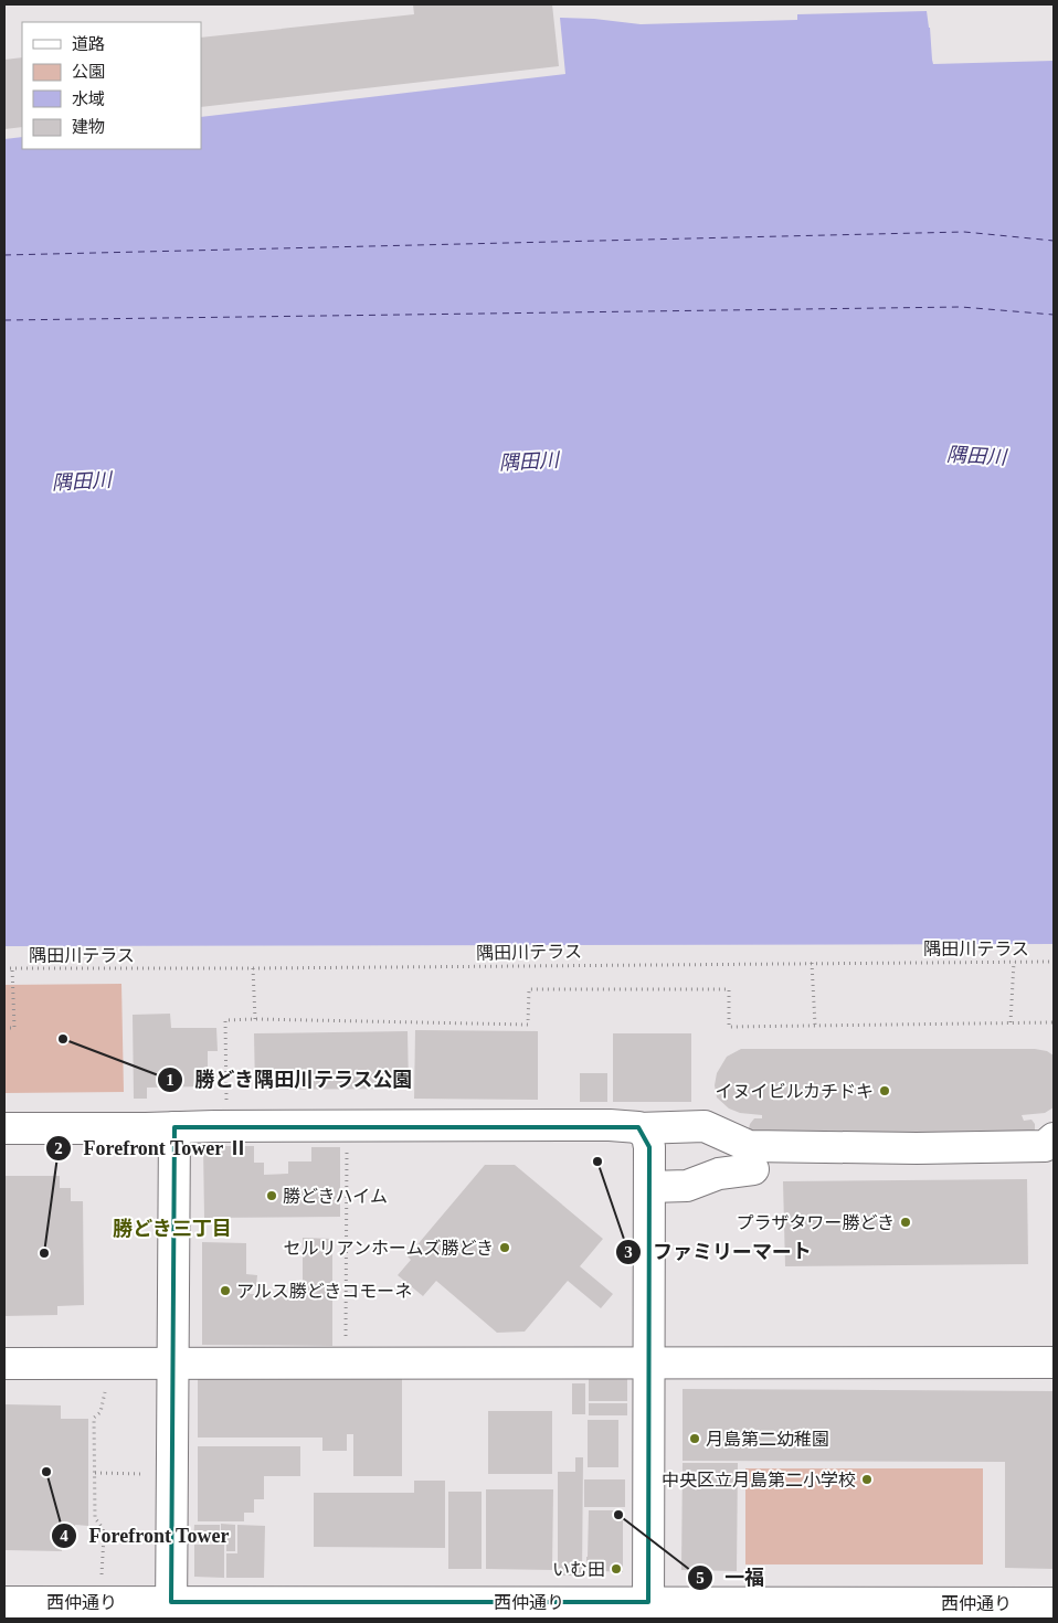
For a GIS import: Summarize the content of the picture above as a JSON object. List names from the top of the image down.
{
  "streets": {
    "street": ["西仲通り"],
    "path": ["隅田川テラス"]
  },
  "districts": ["勝どき三丁目"],
  "water": ["隅田川"],
  "places": [
    "勝どき隅田川テラス公園",
    "イヌイビルカチドキ",
    "ファミリーマート",
    "勝どきハイム",
    "プラザタワー勝どき",
    "セルリアンホームズ勝どき",
    "Forefront Tower Ⅱ",
    "アルス勝どきコモーネ",
    "月島第二幼稚園",
    "Forefront Tower",
    "中央区立月島第二小学校",
    "一福",
    "いむ田"
  ],
  "legend": [
    "道路",
    "公園",
    "水域",
    "建物"
  ]
}
